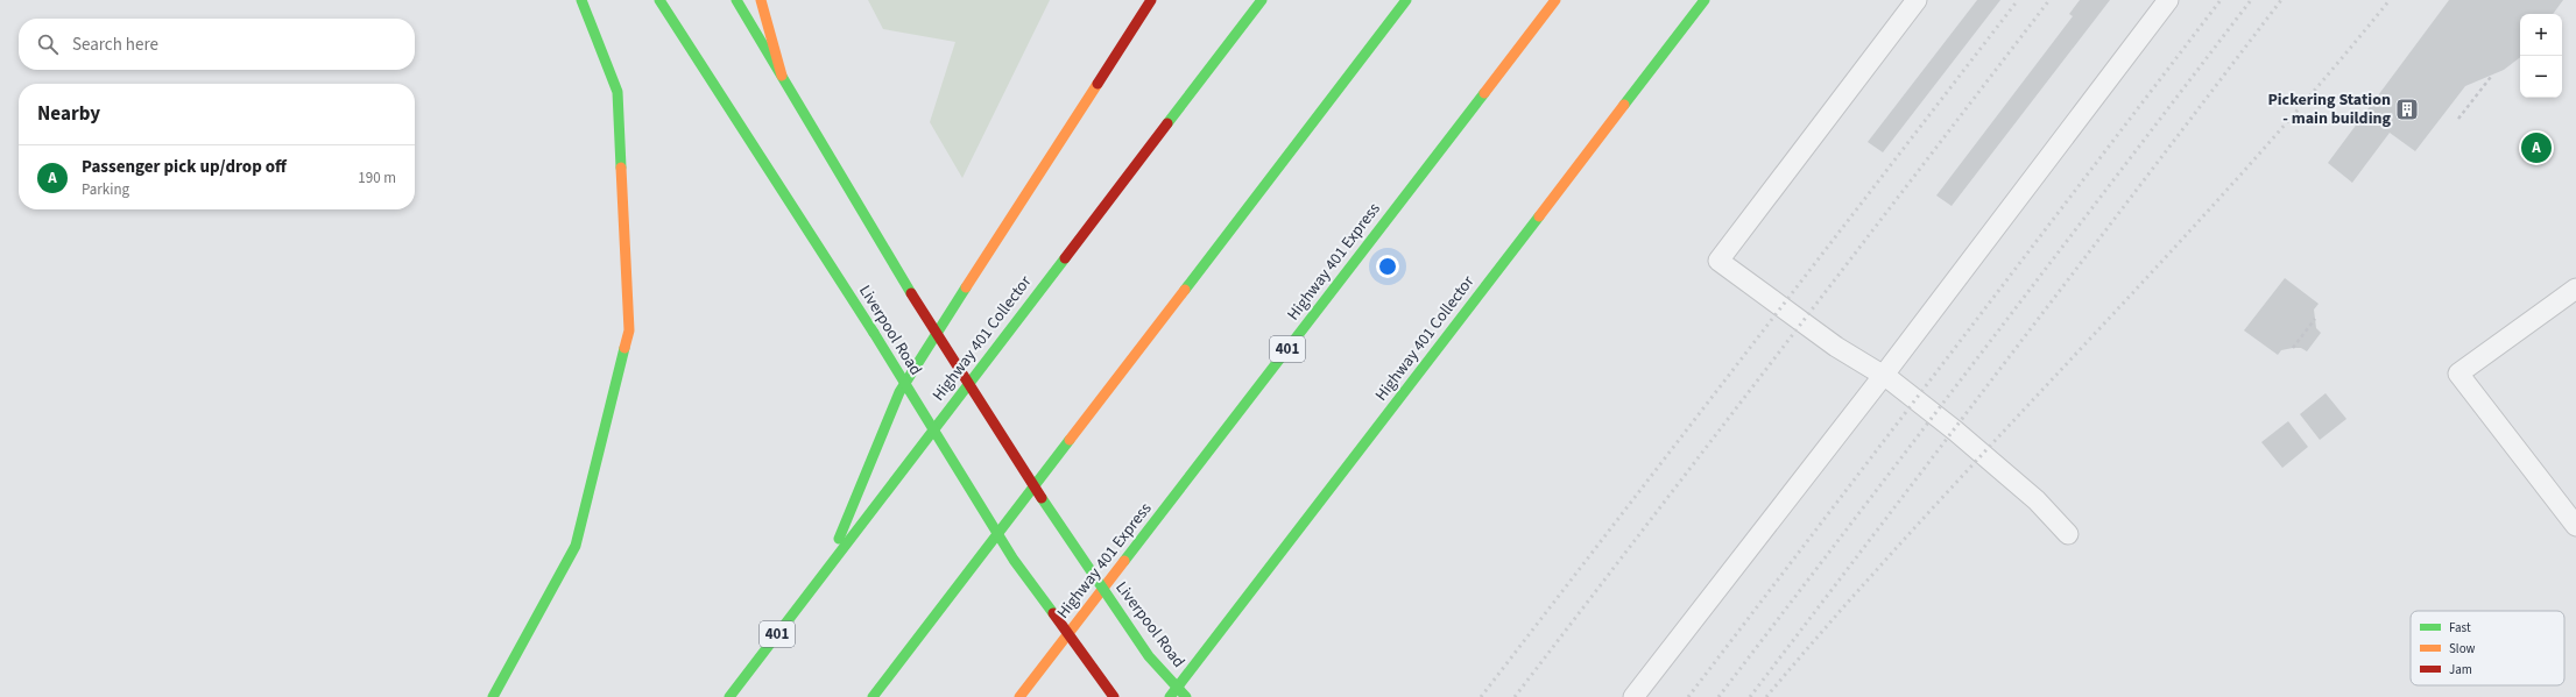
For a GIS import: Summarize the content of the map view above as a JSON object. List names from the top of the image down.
{
  "streets": {
    "main road": [
      "Highway 401 Express",
      "Liverpool Road",
      "Highway 401 Collector",
      "401"
    ]
  },
  "places": {
    "building": ["Pickering Station - main building"]
  },
  "legend": ["Fast", "Slow", "Jam"],
  "page": {
    "map_buttons": ["+", "−"],
    "search": "Search here",
    "heading": "Nearby",
    "pins": "A",
    "list": [
      {
        "mark": "A",
        "name": "Passenger pick up/drop off",
        "note": "Parking",
        "value": "190 m"
      }
    ]
  }
}
